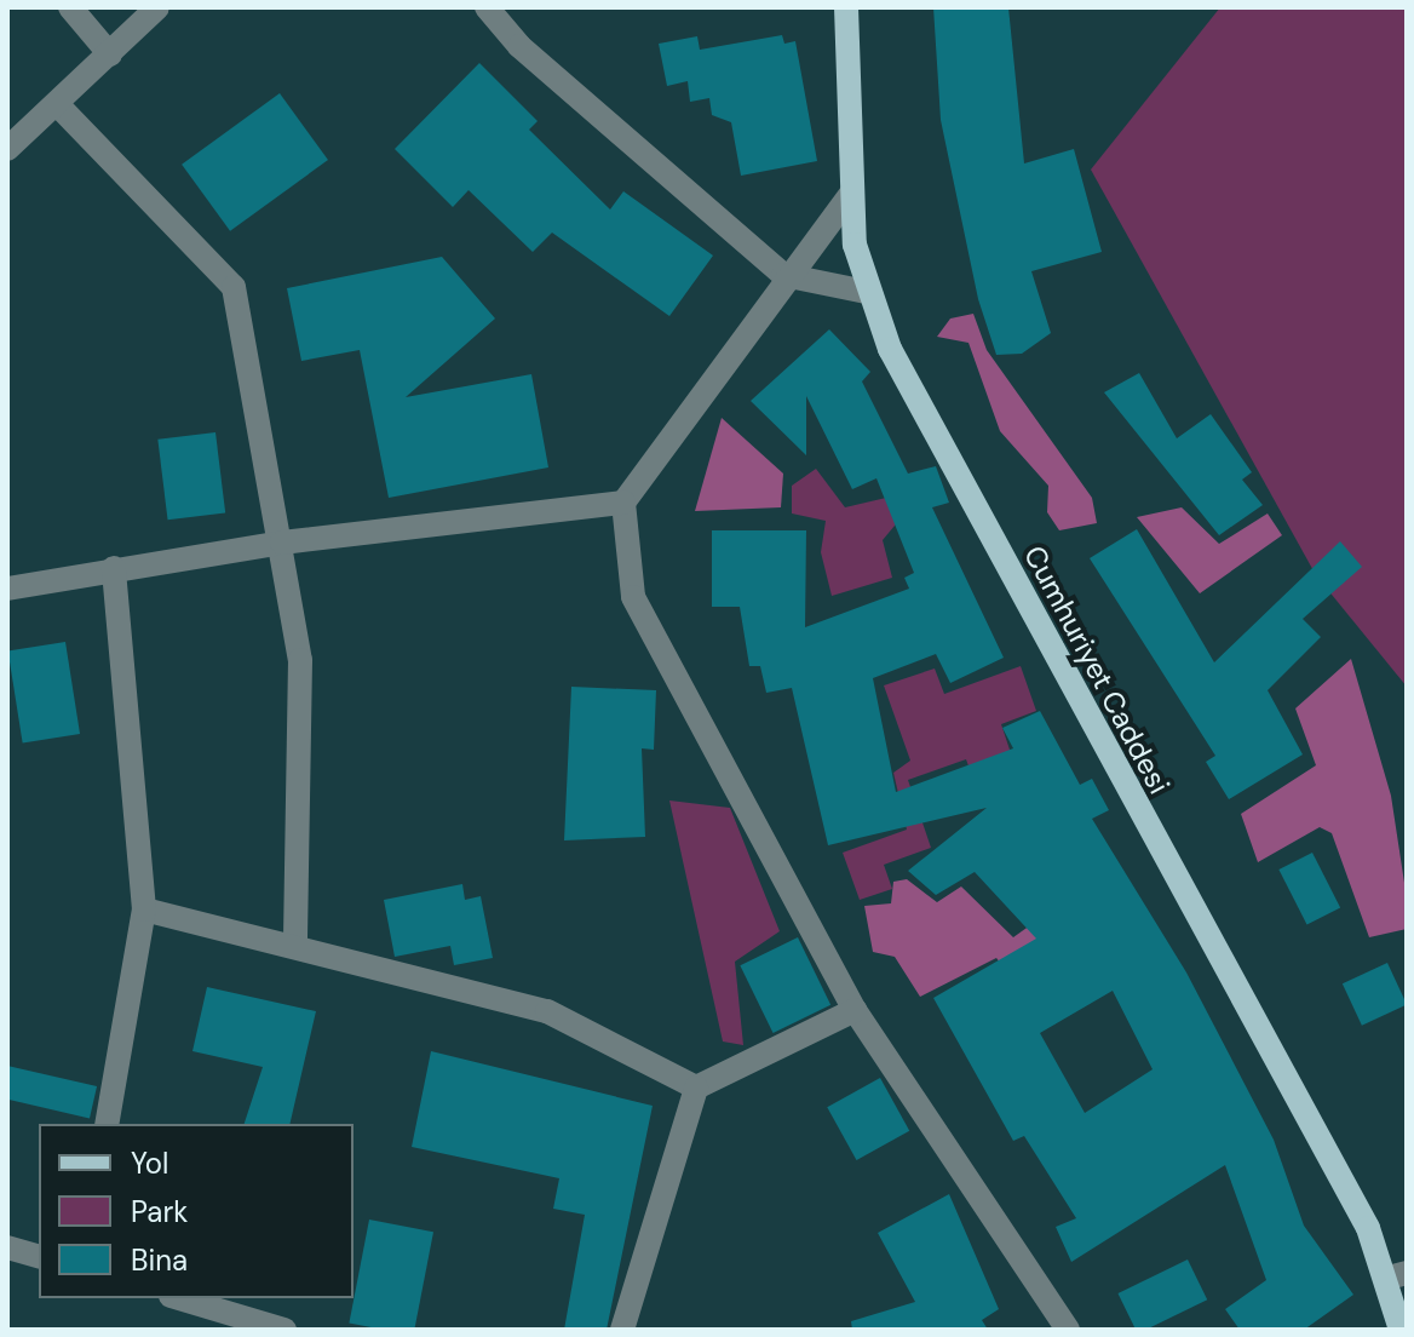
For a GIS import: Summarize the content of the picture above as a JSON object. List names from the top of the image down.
{
  "streets": {
    "main road": ["Cumhuriyet Caddesi"]
  },
  "legend": ["Yol", "Park", "Bina"]
}
